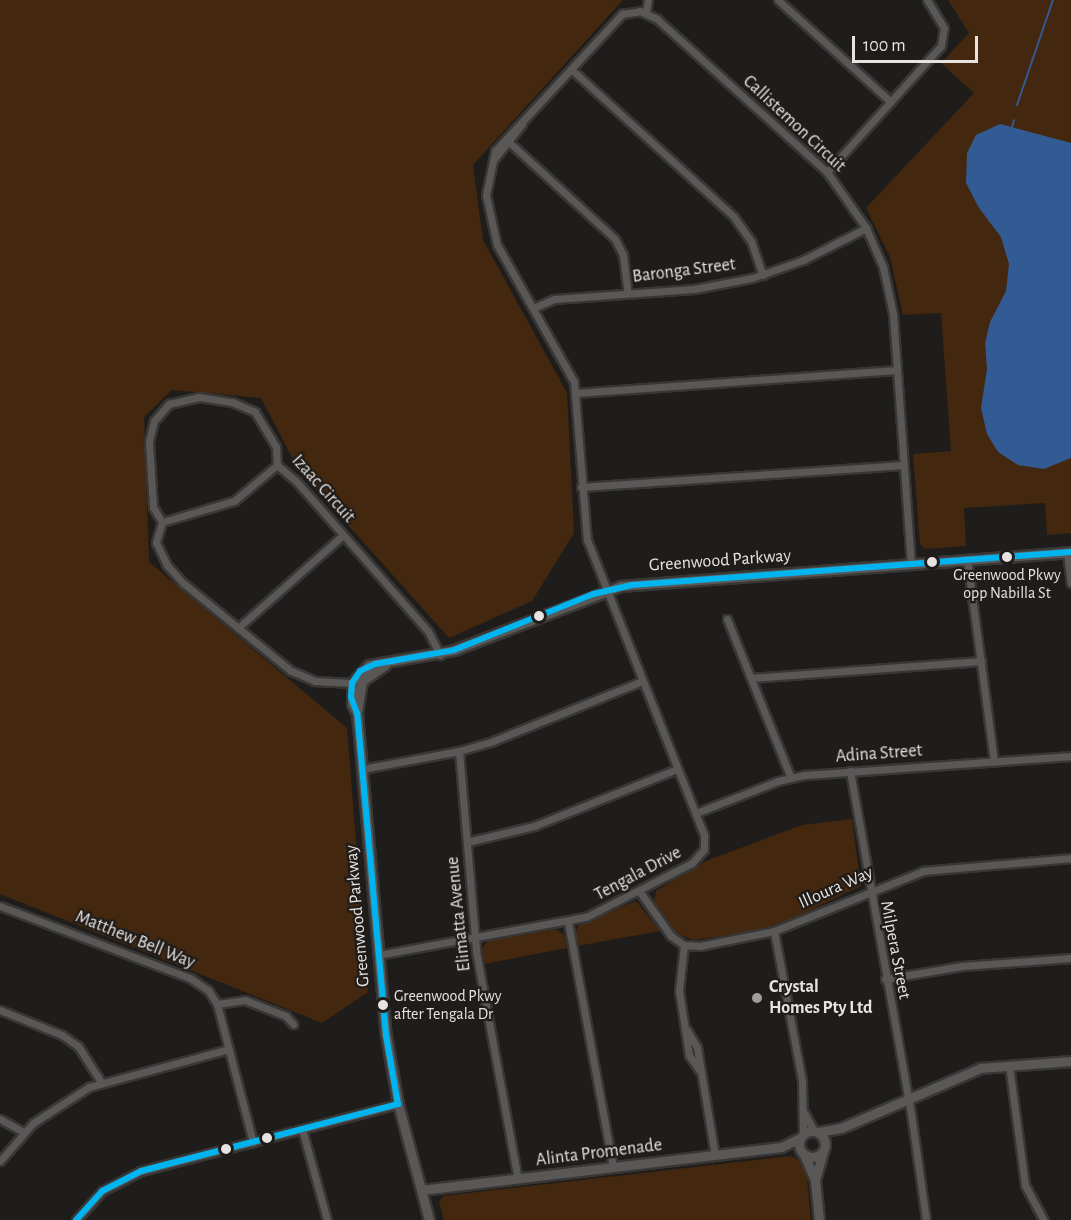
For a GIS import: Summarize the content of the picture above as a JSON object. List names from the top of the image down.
{
  "streets": {
    "street": [
      "Callistemon Circuit",
      "Baronga Street",
      "Izaac Circuit",
      "Greenwood Parkway",
      "Adina Street",
      "Tengala Drive",
      "Illoura Way",
      "Elimatta Avenue",
      "Matthew Bell Way",
      "Milpera Street",
      "Alinta Promenade"
    ]
  },
  "crossings": [
    ["Callistemon Circuit", "Baronga Street"],
    ["Callistemon Circuit", "Greenwood Parkway"],
    ["Izaac Circuit", "Greenwood Parkway"],
    ["Greenwood Parkway", "Tengala Drive"],
    ["Greenwood Parkway", "Alinta Promenade"],
    ["Adina Street", "Tengala Drive"],
    ["Adina Street", "Milpera Street"],
    ["Tengala Drive", "Elimatta Avenue"],
    ["Illoura Way", "Milpera Street"],
    ["Elimatta Avenue", "Alinta Promenade"]
  ],
  "places": ["Greenwood Pkwy opp Nabilla St", "Crystal Homes Pty Ltd", "Greenwood Pkwy after Tengala Dr"],
  "scale_bar": "100 m"
}
